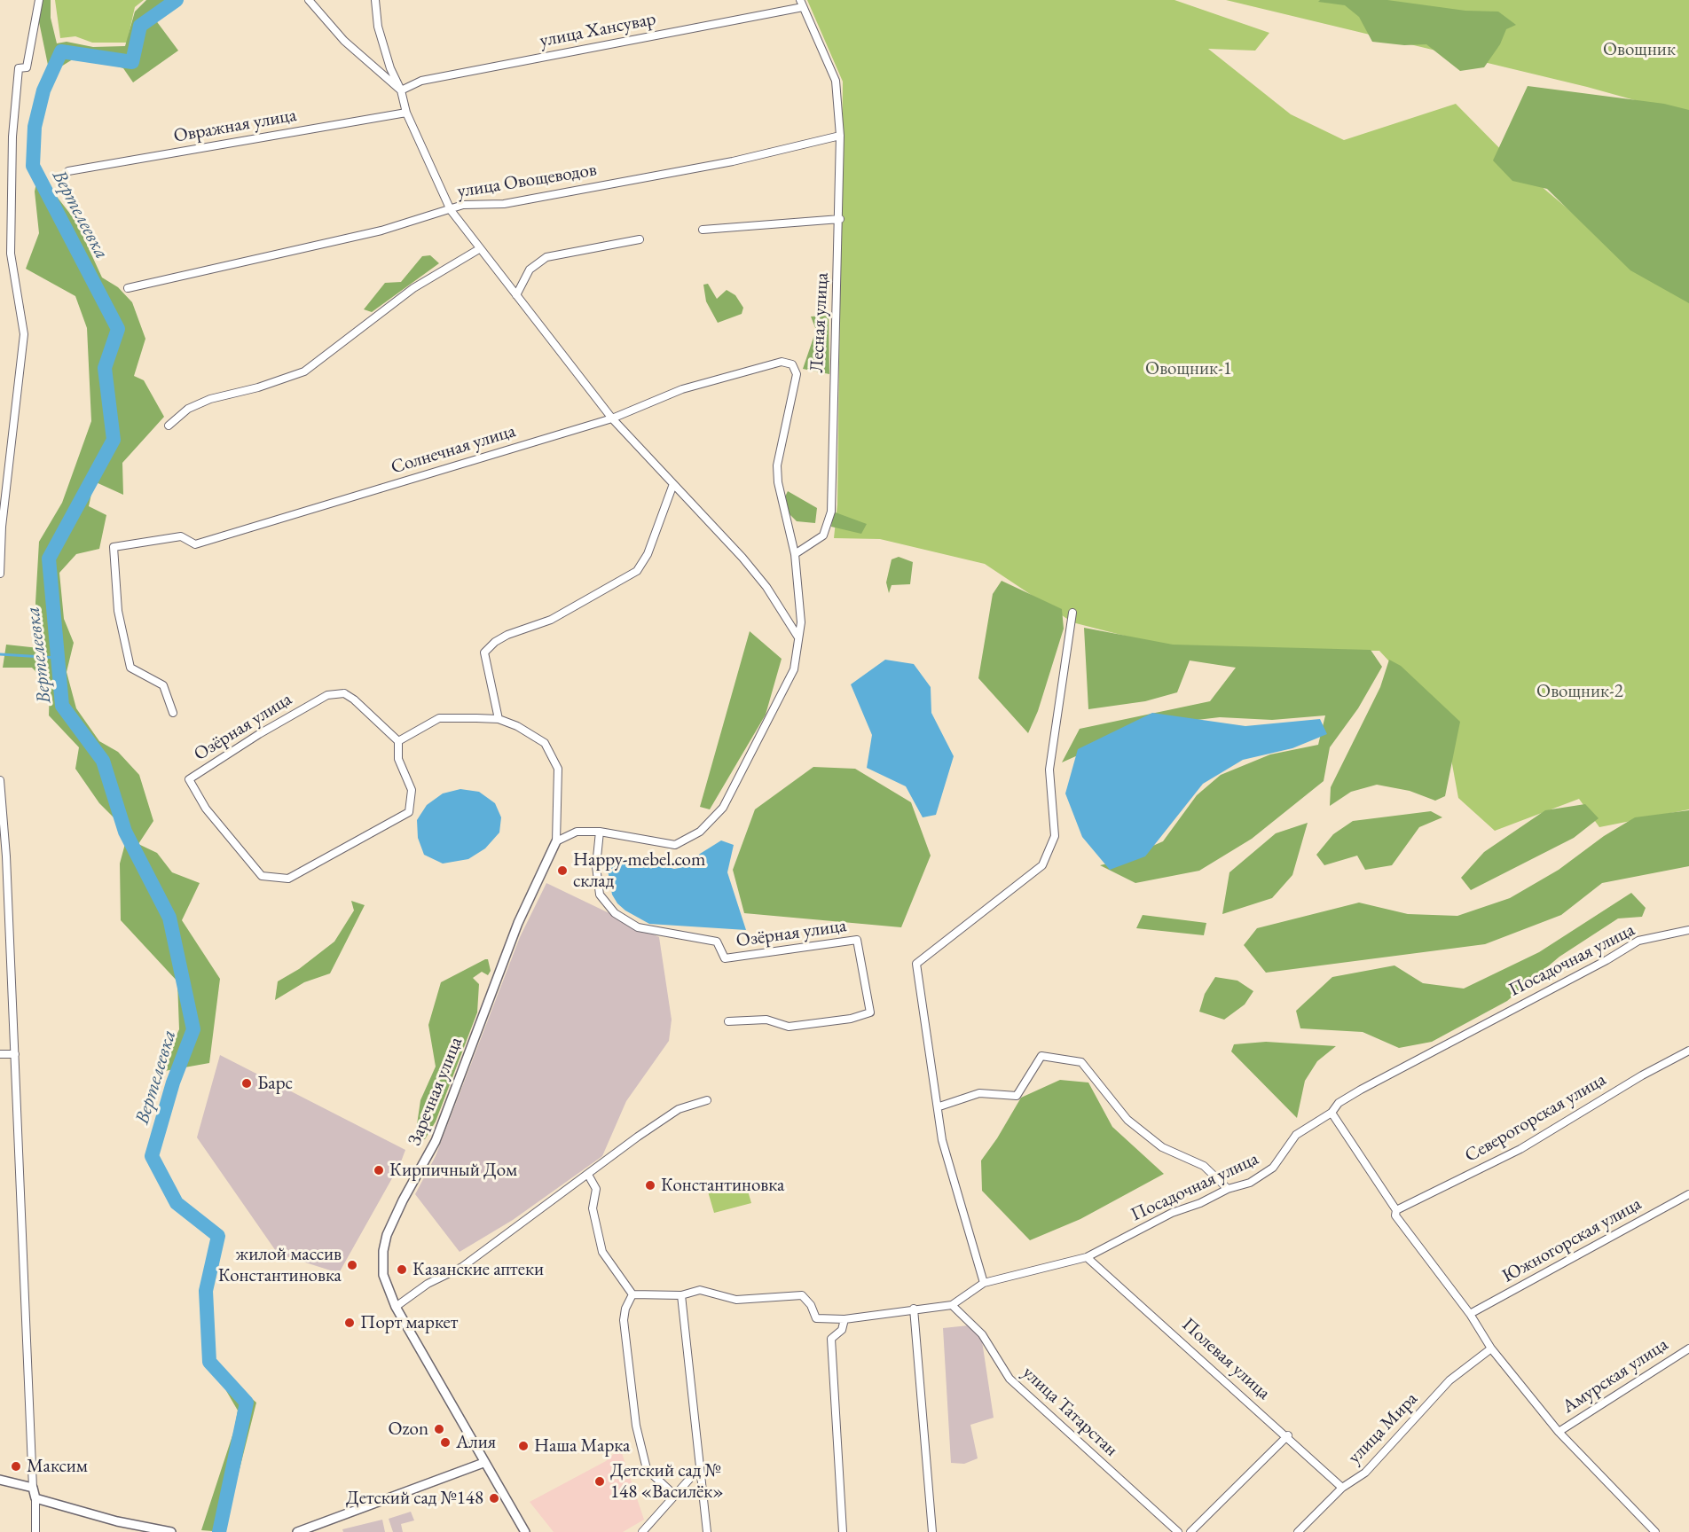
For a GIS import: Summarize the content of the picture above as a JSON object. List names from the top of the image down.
{
  "streets": {
    "street": [
      "улица Хансувар",
      "Овражная улица",
      "улица Овощеводов",
      "Лесная улица",
      "Солнечная улица",
      "Озёрная улица",
      "Посадочная улица",
      "Заречная улица",
      "Северогорская улица",
      "Южногорская улица",
      "Полевая улица",
      "Амурская улица",
      "улица Татарстан",
      "улица Мира"
    ]
  },
  "crossings": [
    ["улица Хансувар", "Лесная улица"],
    ["улица Овощеводов", "Лесная улица"],
    ["Лесная улица", "Солнечная улица"],
    ["Посадочная улица", "Полевая улица"],
    ["Посадочная улица", "улица Татарстан"],
    ["Полевая улица", "улица Мира"]
  ],
  "water": ["Вертелеевка"],
  "parks": ["Овощник", "Овощник-1", "Овощник-2"],
  "places": [
    "Happy-mebel.com склад",
    "Барс",
    "Кирпичный Дом",
    "Константиновка",
    "жилой массив Константиновка",
    "Казанские аптеки",
    "Порт маркет",
    "Ozon",
    "Алия",
    "Наша Марка",
    "Максим",
    "Детский сад № 148 «Василёк»",
    "Детский сад №148"
  ]
}
